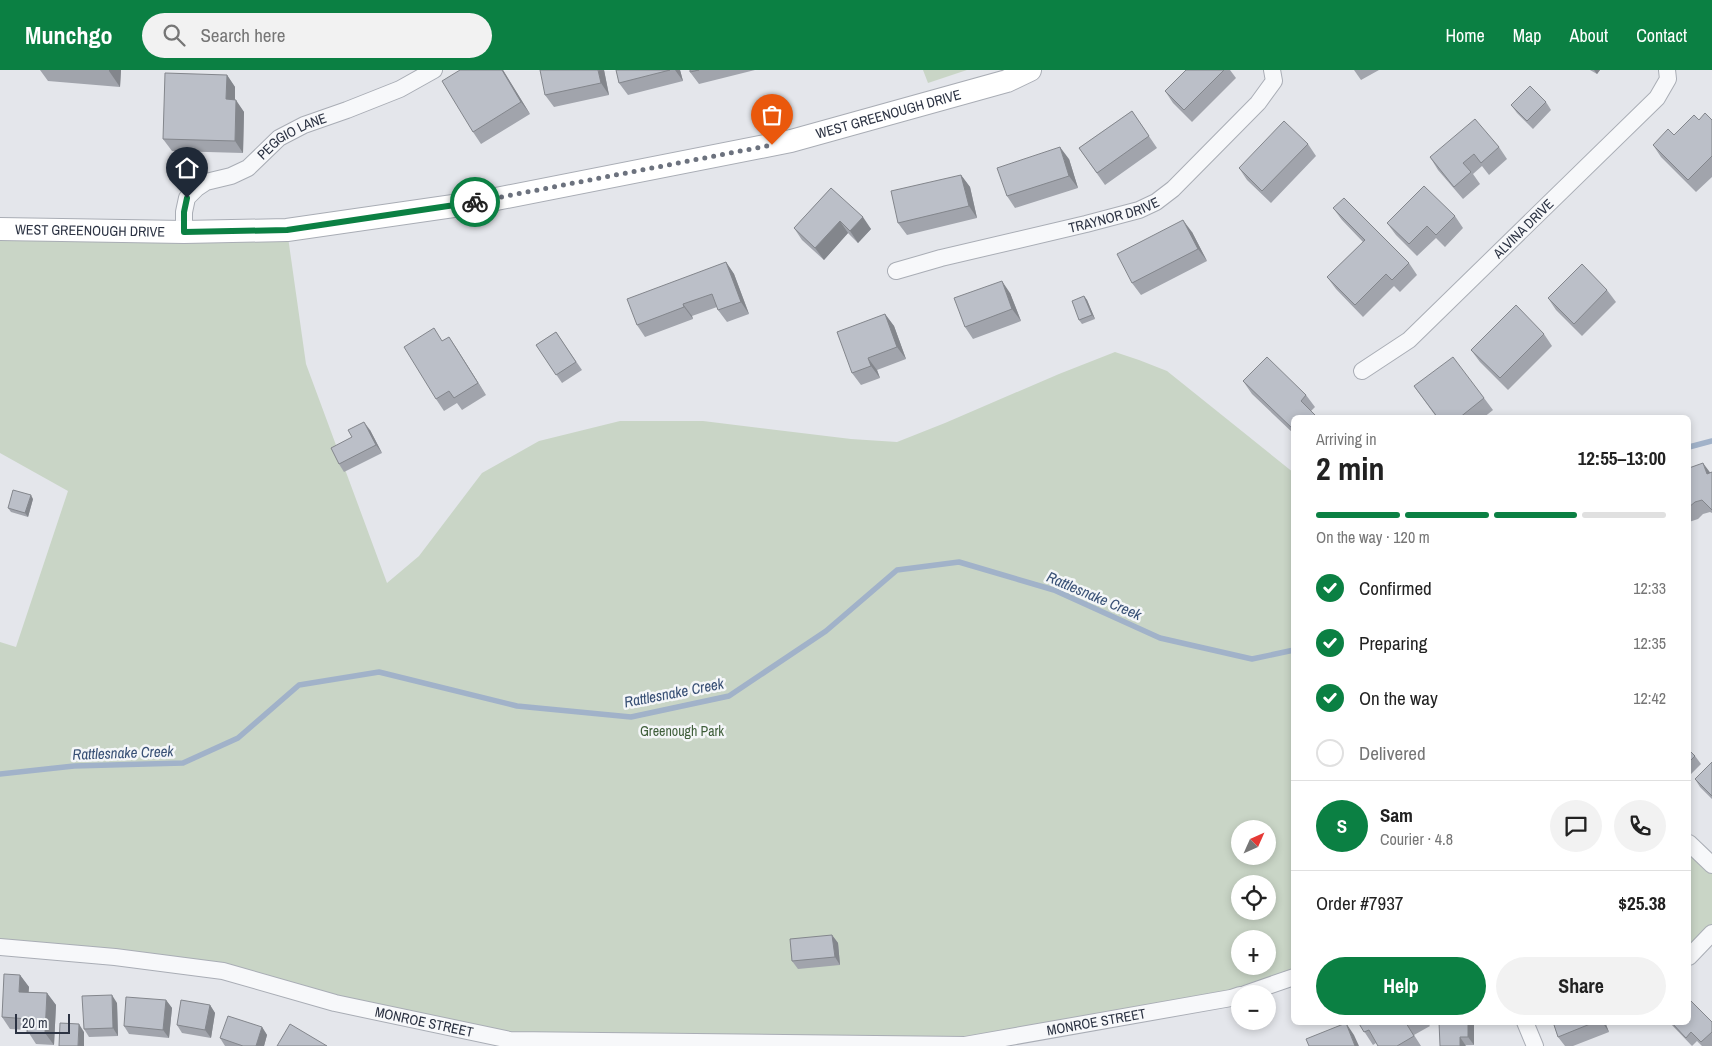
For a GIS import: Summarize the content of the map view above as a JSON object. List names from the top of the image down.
{
  "streets": {
    "street": [
      "WEST GREENOUGH DRIVE",
      "PEGGIO LANE",
      "TRAYNOR DRIVE",
      "ALVINA DRIVE",
      "MONROE STREET"
    ]
  },
  "crossings": [
    ["WEST GREENOUGH DRIVE", "PEGGIO LANE"]
  ],
  "water": ["Rattlesnake Creek"],
  "parks": ["Greenough Park"],
  "scale_bar": "20 m",
  "north": "top right",
  "page": {
    "header": "Munchgo",
    "search": "Search here",
    "nav": [
      "Home",
      "Map",
      "About",
      "Contact"
    ],
    "heading": ["2 min", "Arriving in", "12:55–13:00"],
    "panel": [
      "Sam",
      "Courier · 4.8",
      "Order #7937",
      "$25.38"
    ],
    "bar": "On the way · 120 m",
    "list": [
      ["Confirmed", "12:33"],
      ["Preparing", "12:35"],
      ["On the way", "12:42"],
      "Delivered"
    ],
    "round": "S",
    "map_buttons": ["+", "−"],
    "buttons": ["Help", "Share"],
    "scale": "20 m"
  }
}
